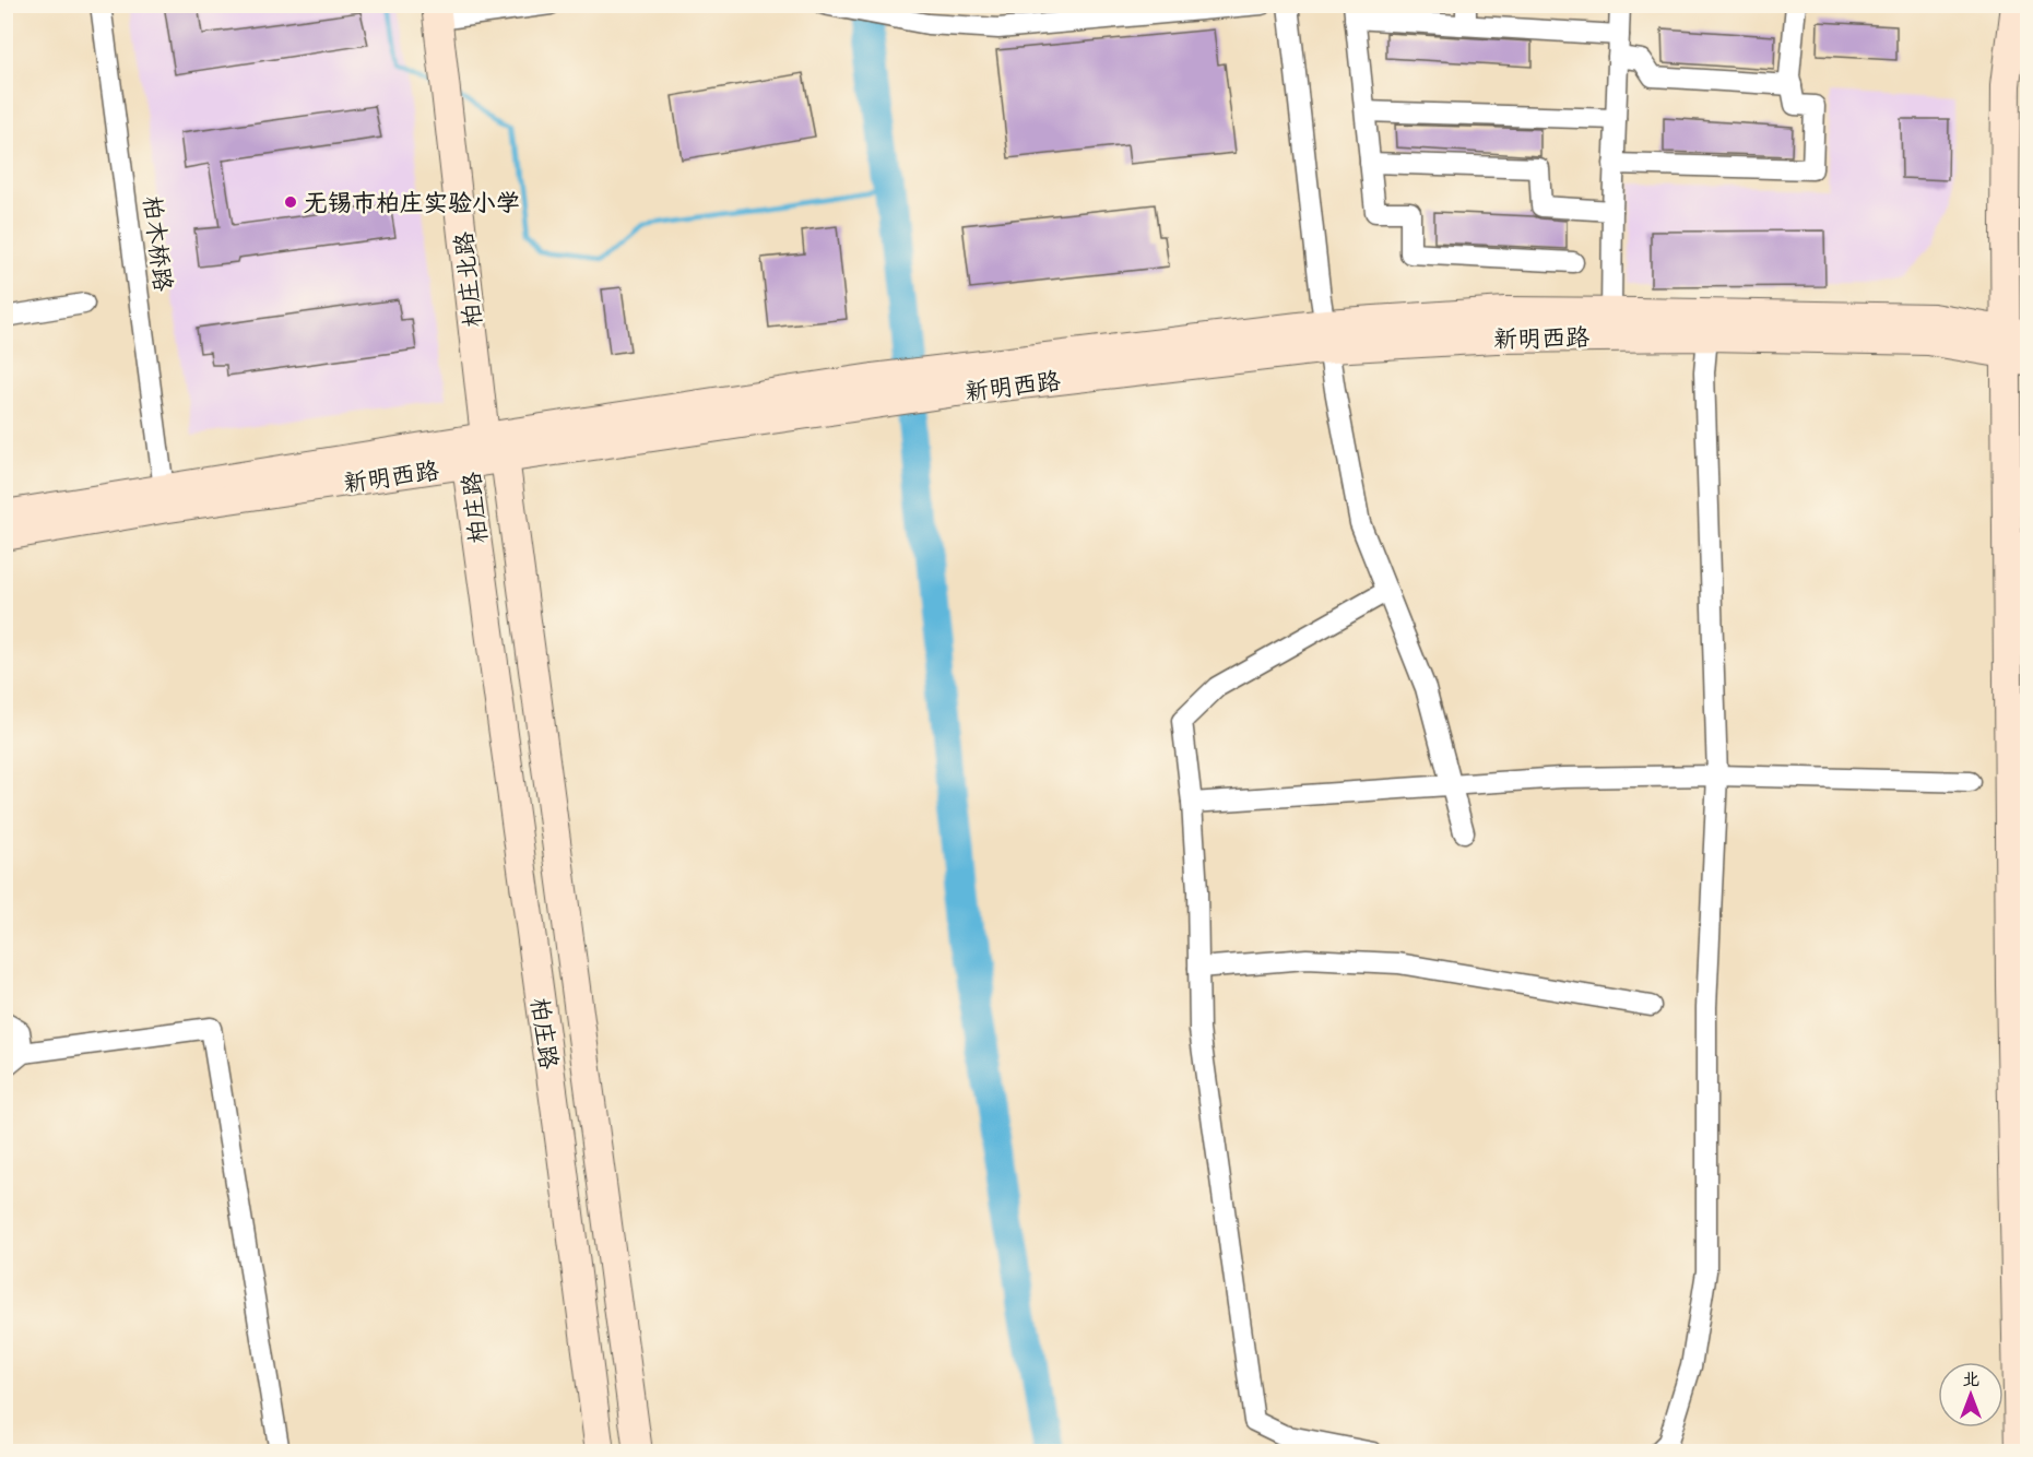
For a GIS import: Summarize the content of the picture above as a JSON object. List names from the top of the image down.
{
  "streets": {
    "street": [
      "柏木桥路",
      "柏庄北路",
      "新明西路",
      "柏庄路"
    ]
  },
  "crossings": [
    ["柏木桥路", "新明西路"],
    ["柏庄北路", "新明西路"],
    ["柏庄北路", "柏庄路"],
    ["新明西路", "柏庄路"]
  ],
  "places": ["无锡市柏庄实验小学"],
  "north": "top"
}
